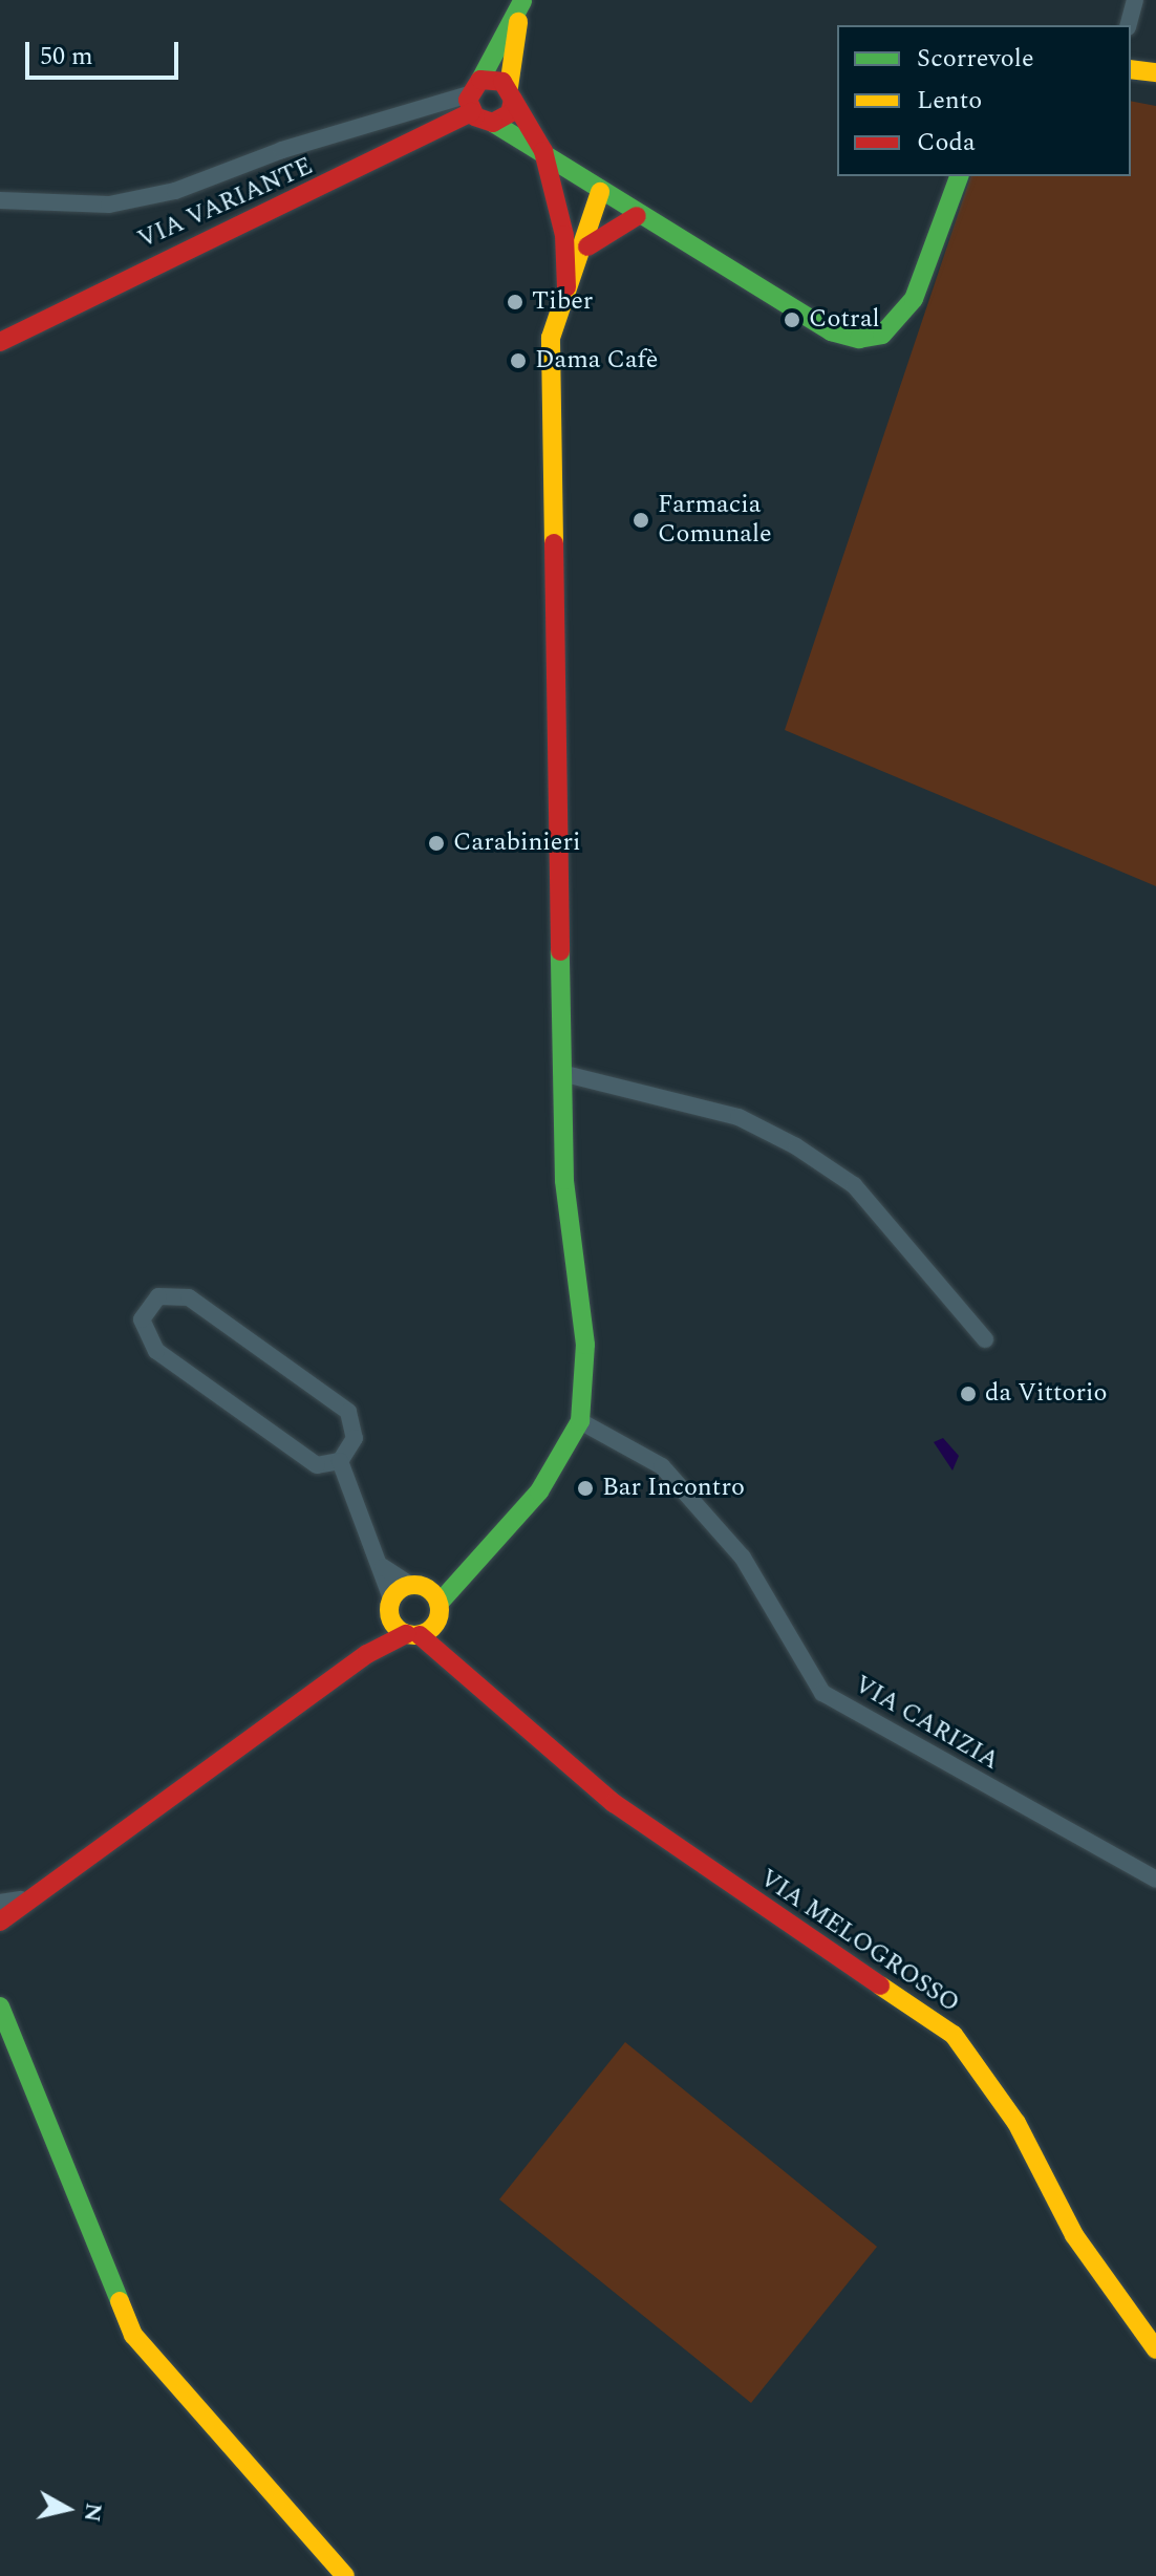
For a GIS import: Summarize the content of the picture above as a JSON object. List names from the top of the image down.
{
  "streets": {
    "main road": ["VIA VARIANTE", "VIA MELOGROSSO"],
    "street": ["VIA CARIZIA"]
  },
  "places": [
    "Tiber",
    "Cotral",
    "Dama Cafè",
    "Farmacia Comunale",
    "Carabinieri",
    "da Vittorio",
    "Bar Incontro"
  ],
  "legend": ["Scorrevole", "Lento", "Coda"],
  "scale_bar": "50 m",
  "north": "right"
}
